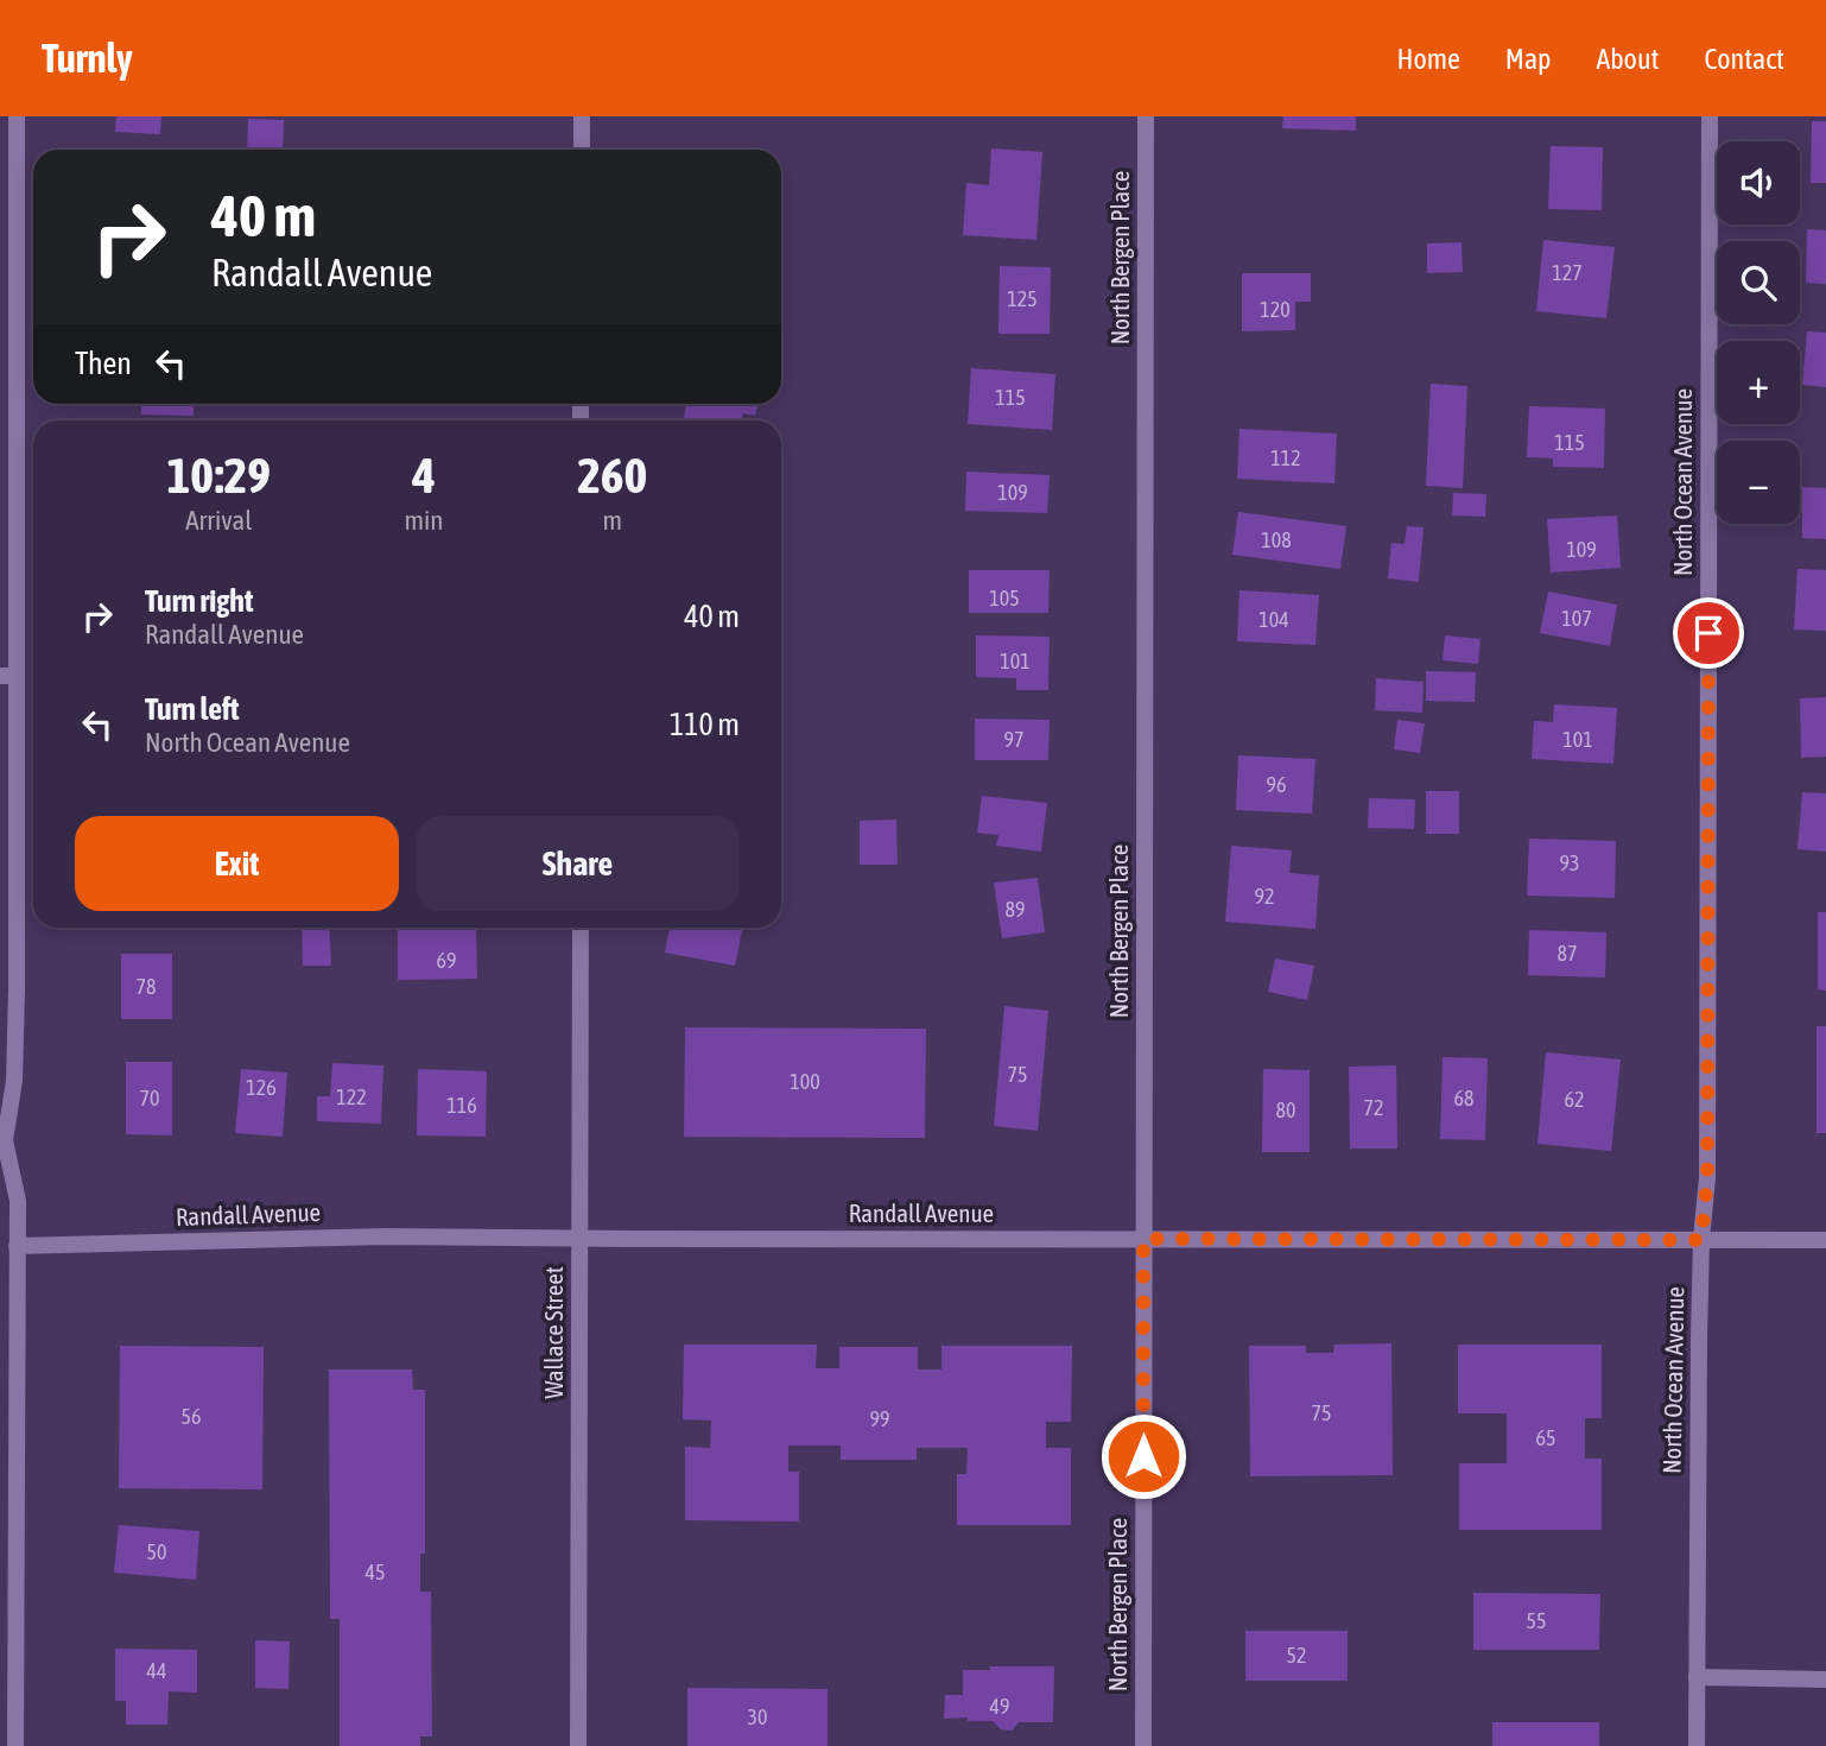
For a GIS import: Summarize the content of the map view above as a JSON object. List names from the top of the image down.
{
  "streets": {
    "street": [
      "North Bergen Place",
      "North Ocean Avenue",
      "Randall Avenue",
      "Wallace Street"
    ]
  },
  "crossings": [
    ["North Bergen Place", "Randall Avenue"],
    ["North Ocean Avenue", "Randall Avenue"],
    ["Randall Avenue", "Wallace Street"]
  ],
  "house_numbers": [
    "127",
    "125",
    "120",
    "115",
    "115",
    "112",
    "109",
    "108",
    "109",
    "105",
    "107",
    "104",
    "101",
    "97",
    "101",
    "96",
    "93",
    "92",
    "89",
    "87",
    "69",
    "78",
    "75",
    "100",
    "126",
    "122",
    "70",
    "68",
    "62",
    "116",
    "72",
    "80",
    "75",
    "56",
    "99",
    "65",
    "50",
    "45",
    "55",
    "52",
    "44",
    "49",
    "30"
  ],
  "page": {
    "header": "Turnly",
    "nav": [
      "Home",
      "Map",
      "About",
      "Contact"
    ],
    "map_buttons": ["+", "−"],
    "turn": ["40 m", "Randall Avenue"],
    "then": "Then",
    "eta": [
      "10:29",
      "Arrival",
      "4",
      "min",
      "260",
      "m"
    ],
    "list": [
      {
        "name": "Turn right",
        "note": "Randall Avenue",
        "value": "40 m"
      },
      {
        "name": "Turn left",
        "note": "North Ocean Avenue",
        "value": "110 m"
      }
    ],
    "buttons": ["Exit", "Share"]
  }
}
